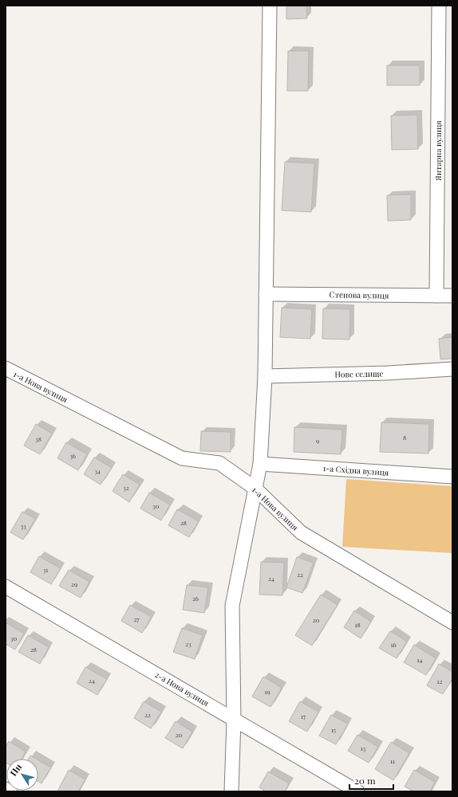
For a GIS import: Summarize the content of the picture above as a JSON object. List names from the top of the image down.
{
  "streets": {
    "street": [
      "Янтарна вулиця",
      "Степова вулиця",
      "Нове селище",
      "1-а Нова вулиця",
      "1-а Східна вулиця",
      "2-а Нова вулиця"
    ]
  },
  "crossings": [
    ["Янтарна вулиця", "Степова вулиця"]
  ],
  "house_numbers": [
    "8",
    "38",
    "9",
    "36",
    "34",
    "32",
    "30",
    "28",
    "33",
    "31",
    "22",
    "24",
    "29",
    "26",
    "27",
    "20",
    "18",
    "30",
    "23",
    "16",
    "28",
    "14",
    "24",
    "12",
    "19",
    "22",
    "17",
    "15",
    "20",
    "13",
    "11"
  ],
  "scale_bar": "20 m",
  "north": "top left"
}
